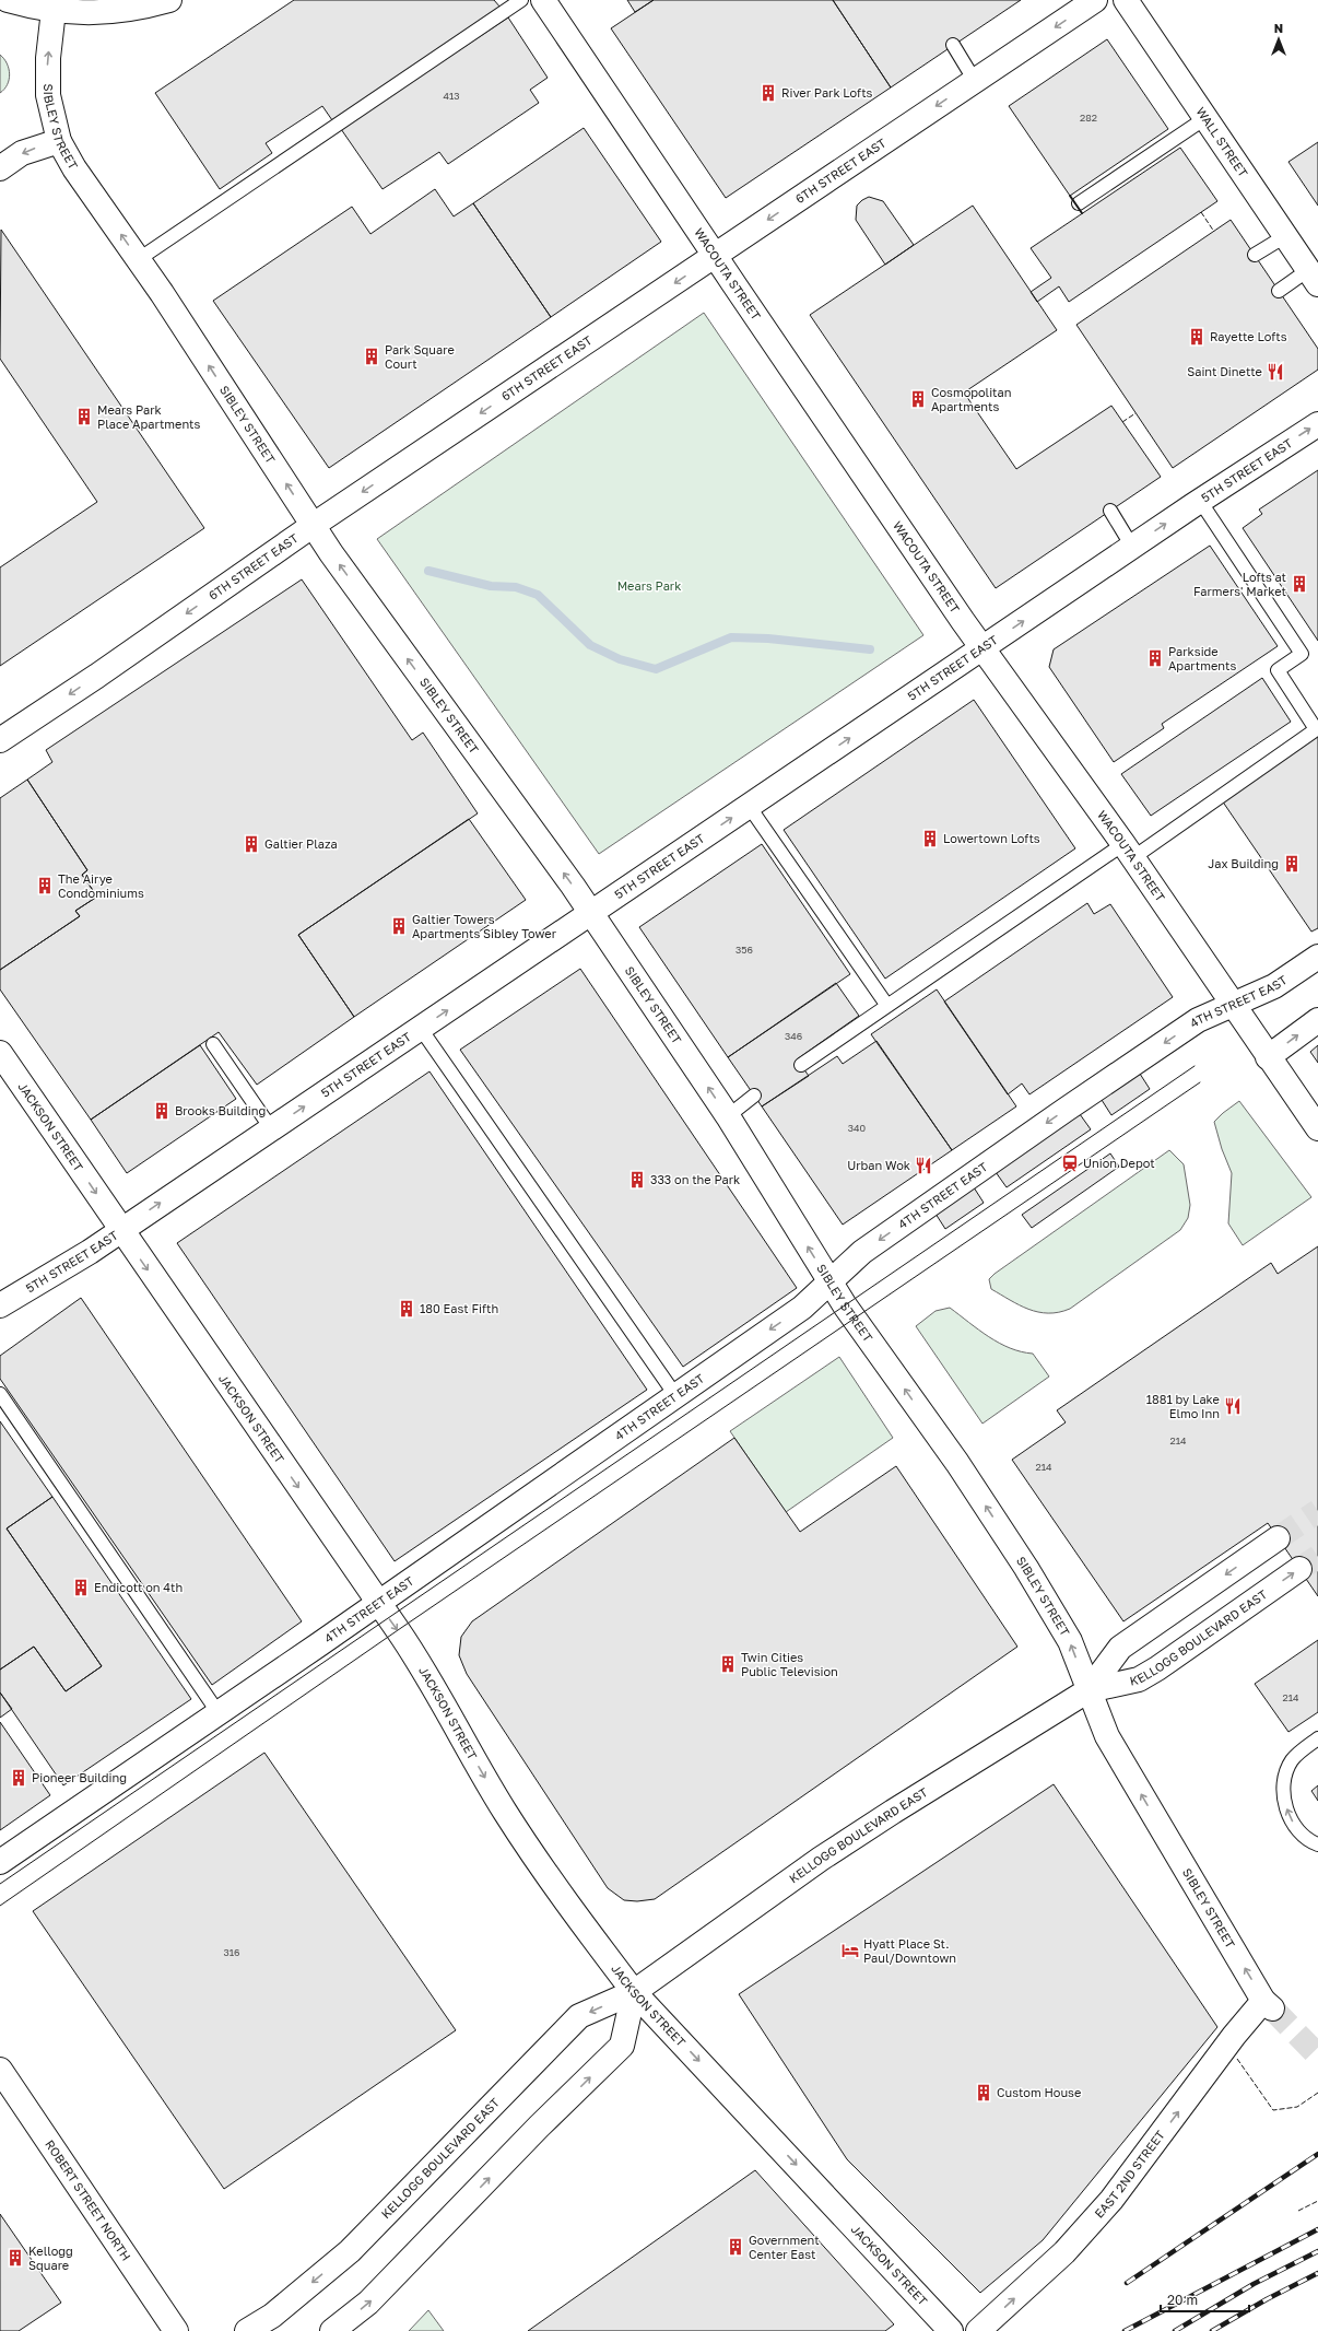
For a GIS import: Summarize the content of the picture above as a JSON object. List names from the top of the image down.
{
  "streets": {
    "street": [
      "SIBLEY STREET",
      "WALL STREET",
      "6TH STREET EAST",
      "WACOUTA STREET",
      "5TH STREET EAST",
      "4TH STREET EAST",
      "JACKSON STREET",
      "KELLOGG BOULEVARD EAST",
      "EAST 2ND STREET",
      "ROBERT STREET NORTH"
    ]
  },
  "crossings": [
    ["SIBLEY STREET", "6TH STREET EAST"],
    ["SIBLEY STREET", "5TH STREET EAST"],
    ["SIBLEY STREET", "4TH STREET EAST"],
    ["SIBLEY STREET", "KELLOGG BOULEVARD EAST"],
    ["SIBLEY STREET", "EAST 2ND STREET"],
    ["6TH STREET EAST", "WACOUTA STREET"],
    ["WACOUTA STREET", "5TH STREET EAST"],
    ["WACOUTA STREET", "4TH STREET EAST"],
    ["5TH STREET EAST", "JACKSON STREET"],
    ["4TH STREET EAST", "JACKSON STREET"],
    ["JACKSON STREET", "KELLOGG BOULEVARD EAST"]
  ],
  "one_way": [
    "SIBLEY STREET",
    "6TH STREET EAST",
    "5TH STREET EAST",
    "4TH STREET EAST",
    "JACKSON STREET",
    "EAST 2ND STREET"
  ],
  "parks": ["Mears Park"],
  "places": {
    "building": [
      "River Park Lofts",
      "Rayette Lofts",
      "Park Square Court",
      "Cosmopolitan Apartments",
      "Mears Park Place Apartments",
      "Lofts at Farmers' Market",
      "Parkside Apartments",
      "Lowertown Lofts",
      "Galtier Plaza",
      "Jax Building",
      "The Airye Condominiums",
      "Galtier Towers Apartments Sibley Tower",
      "Brooks Building",
      "333 on the Park",
      "180 East Fifth",
      "Endicott on 4th",
      "Twin Cities Public Television",
      "Pioneer Building",
      "Custom House",
      "Government Center East",
      "Kellogg Square"
    ],
    "restaurant": ["Saint Dinette", "Urban Wok", "1881 by Lake Elmo Inn"],
    "station": ["Union Depot"],
    "hotel": ["Hyatt Place St. Paul/Downtown"]
  },
  "house_numbers": [
    "413",
    "282",
    "356",
    "346",
    "340",
    "214",
    "214",
    "214",
    "316"
  ],
  "scale_bar": "20 m",
  "north": "top"
}
